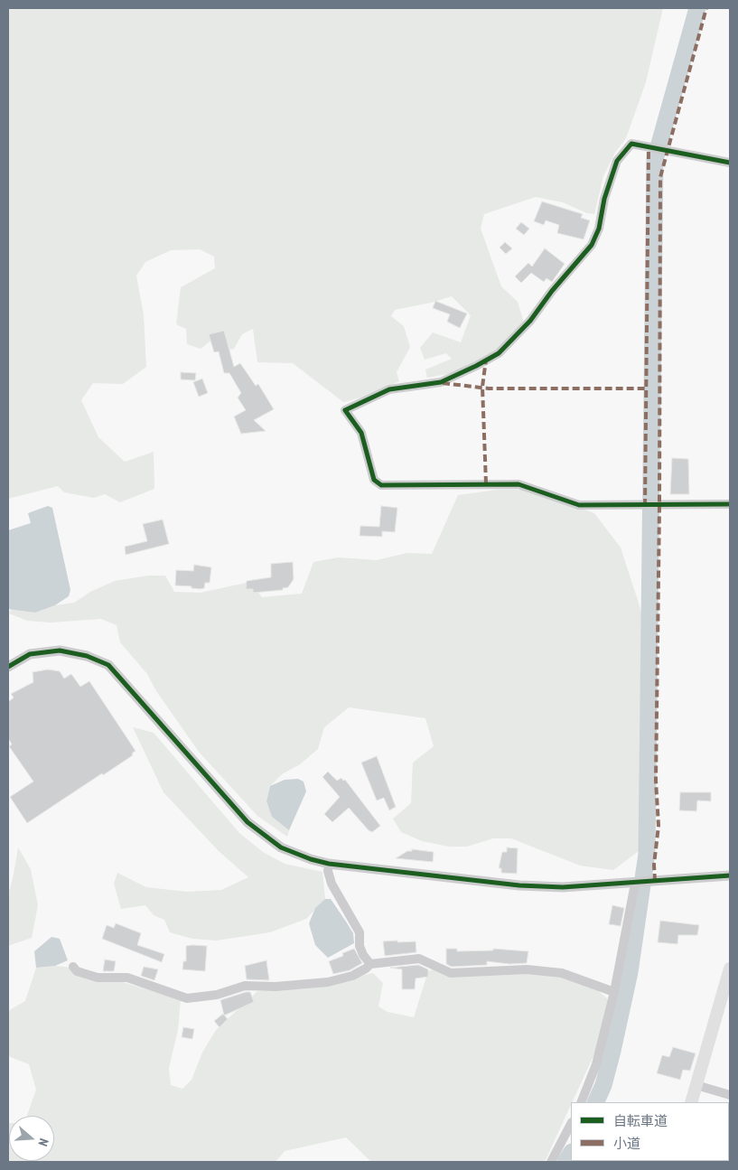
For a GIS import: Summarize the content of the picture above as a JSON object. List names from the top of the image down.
{
  "legend": ["自転車道", "小道"],
  "north": "right"
}
